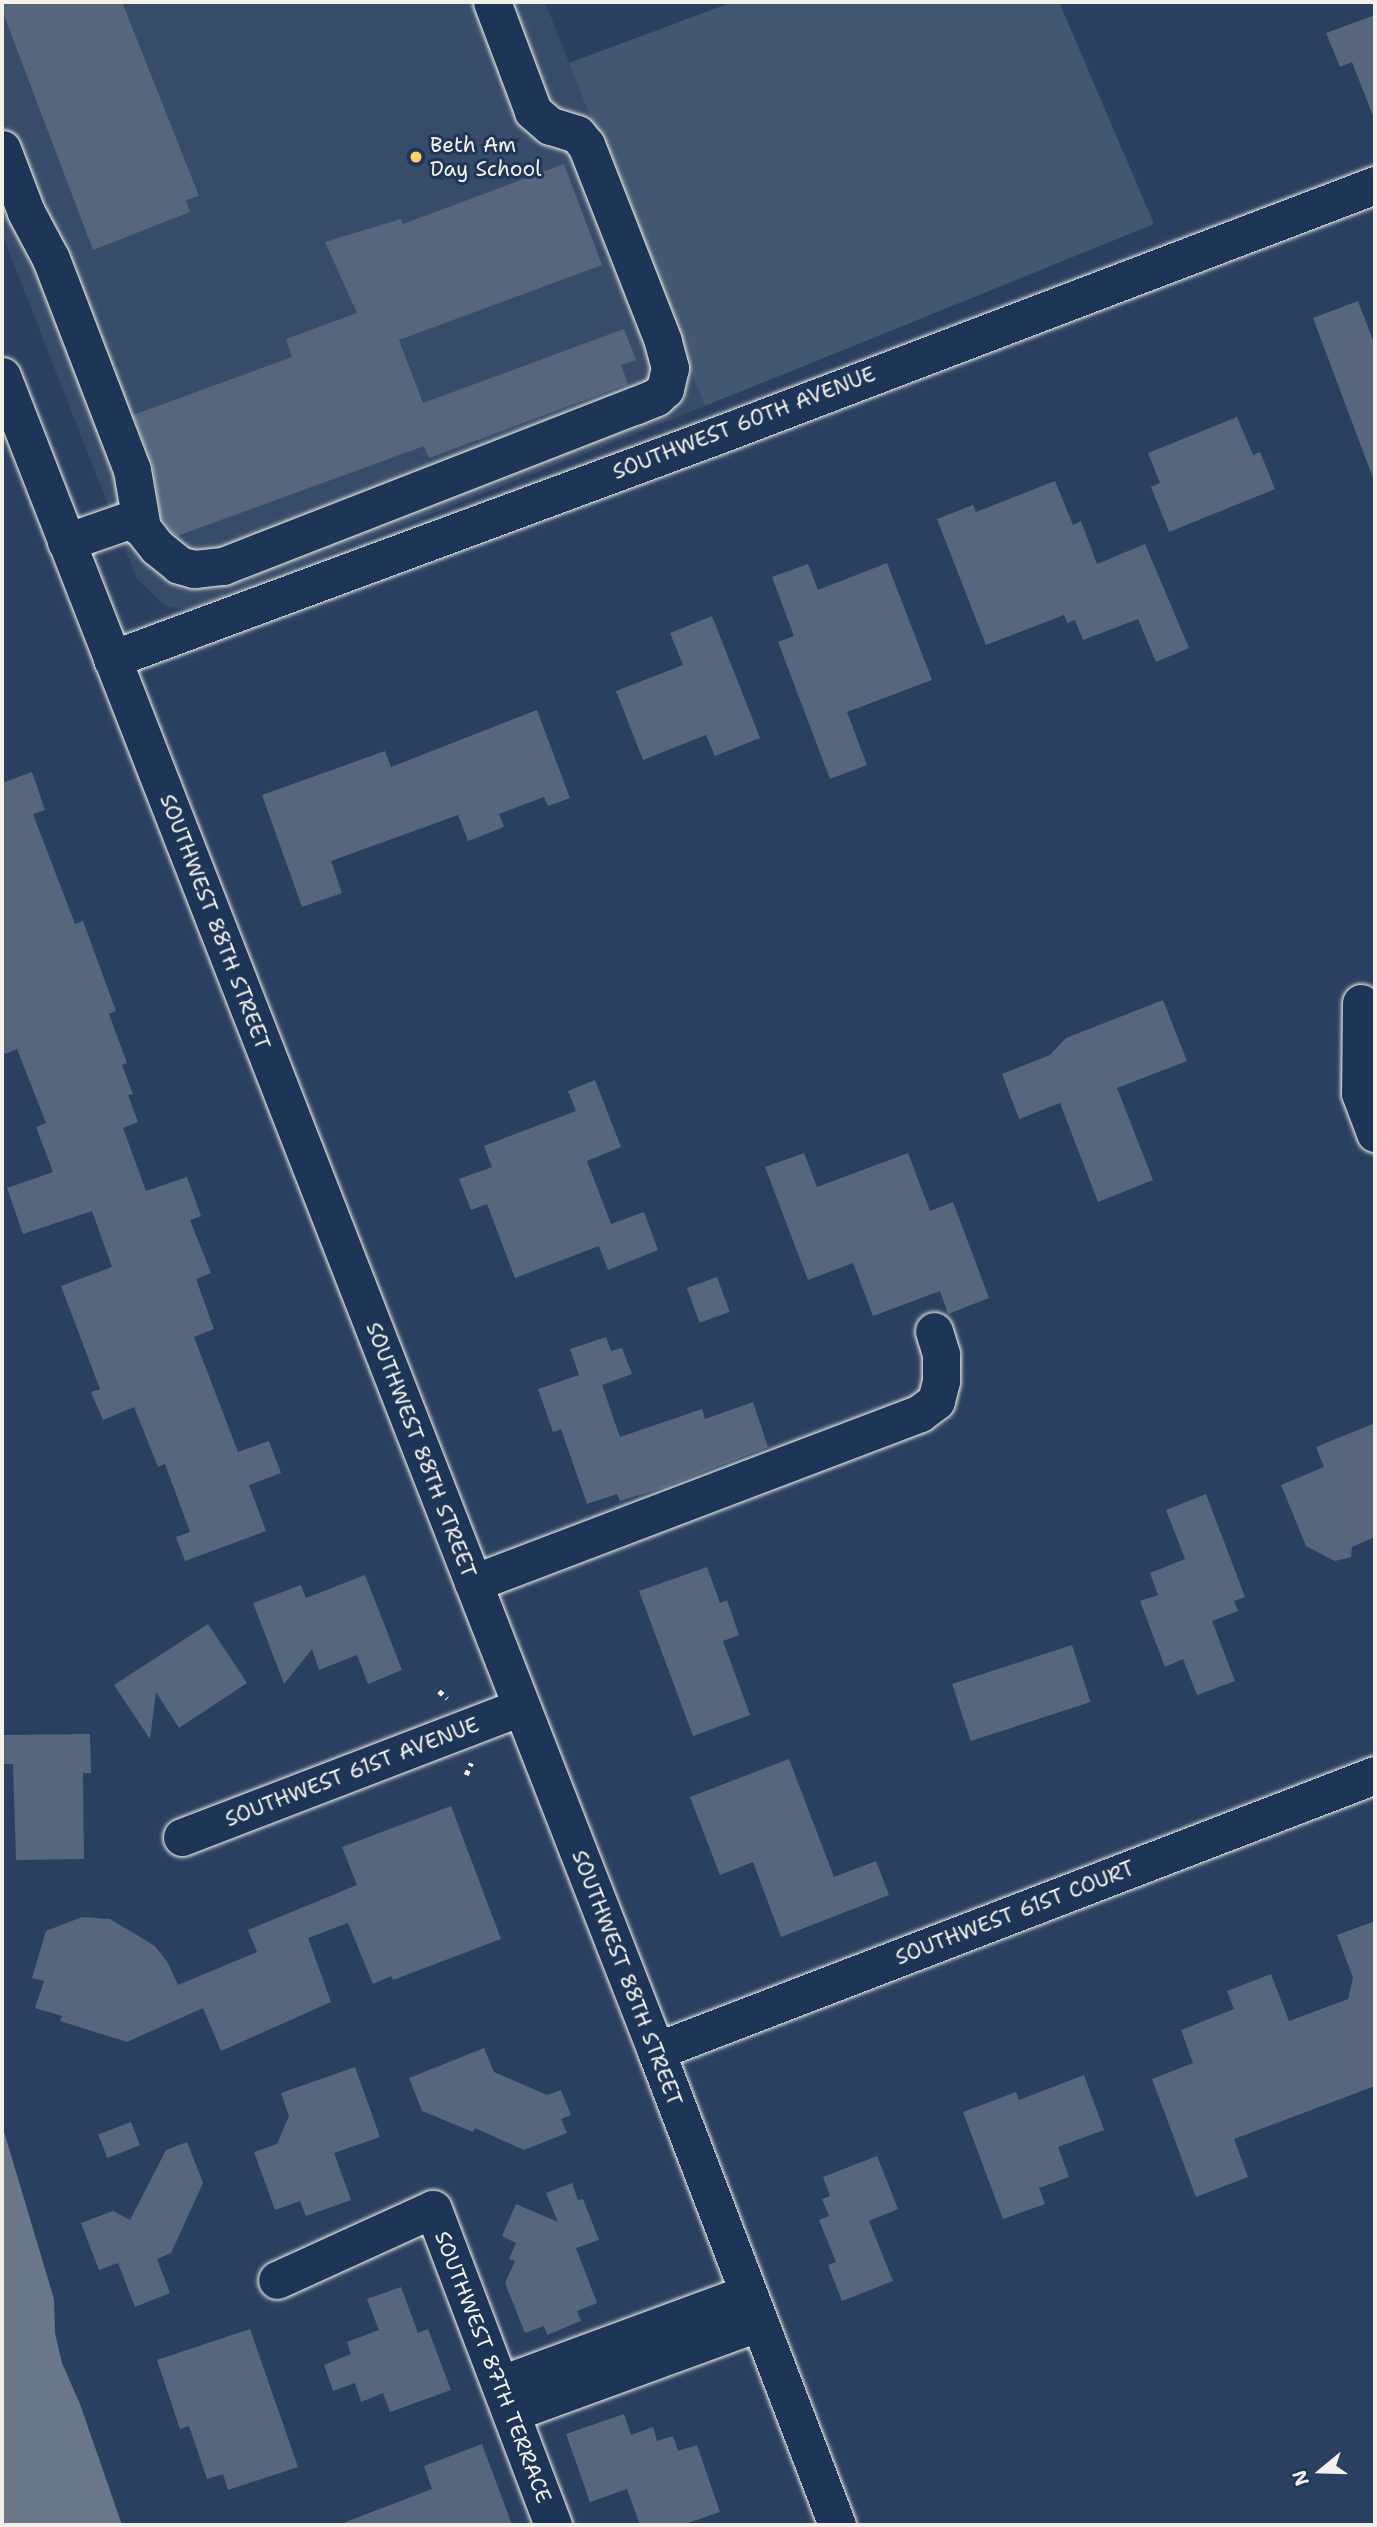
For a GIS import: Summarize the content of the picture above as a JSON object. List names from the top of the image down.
{
  "streets": {
    "street": [
      "SOUTHWEST 60TH AVENUE",
      "SOUTHWEST 88TH STREET",
      "SOUTHWEST 61ST AVENUE",
      "SOUTHWEST 61ST COURT",
      "SOUTHWEST 87TH TERRACE"
    ]
  },
  "crossings": [
    ["SOUTHWEST 60TH AVENUE", "SOUTHWEST 88TH STREET"],
    ["SOUTHWEST 88TH STREET", "SOUTHWEST 61ST AVENUE"],
    ["SOUTHWEST 88TH STREET", "SOUTHWEST 61ST COURT"]
  ],
  "places": ["Beth Am Day School"],
  "north": "left"
}
